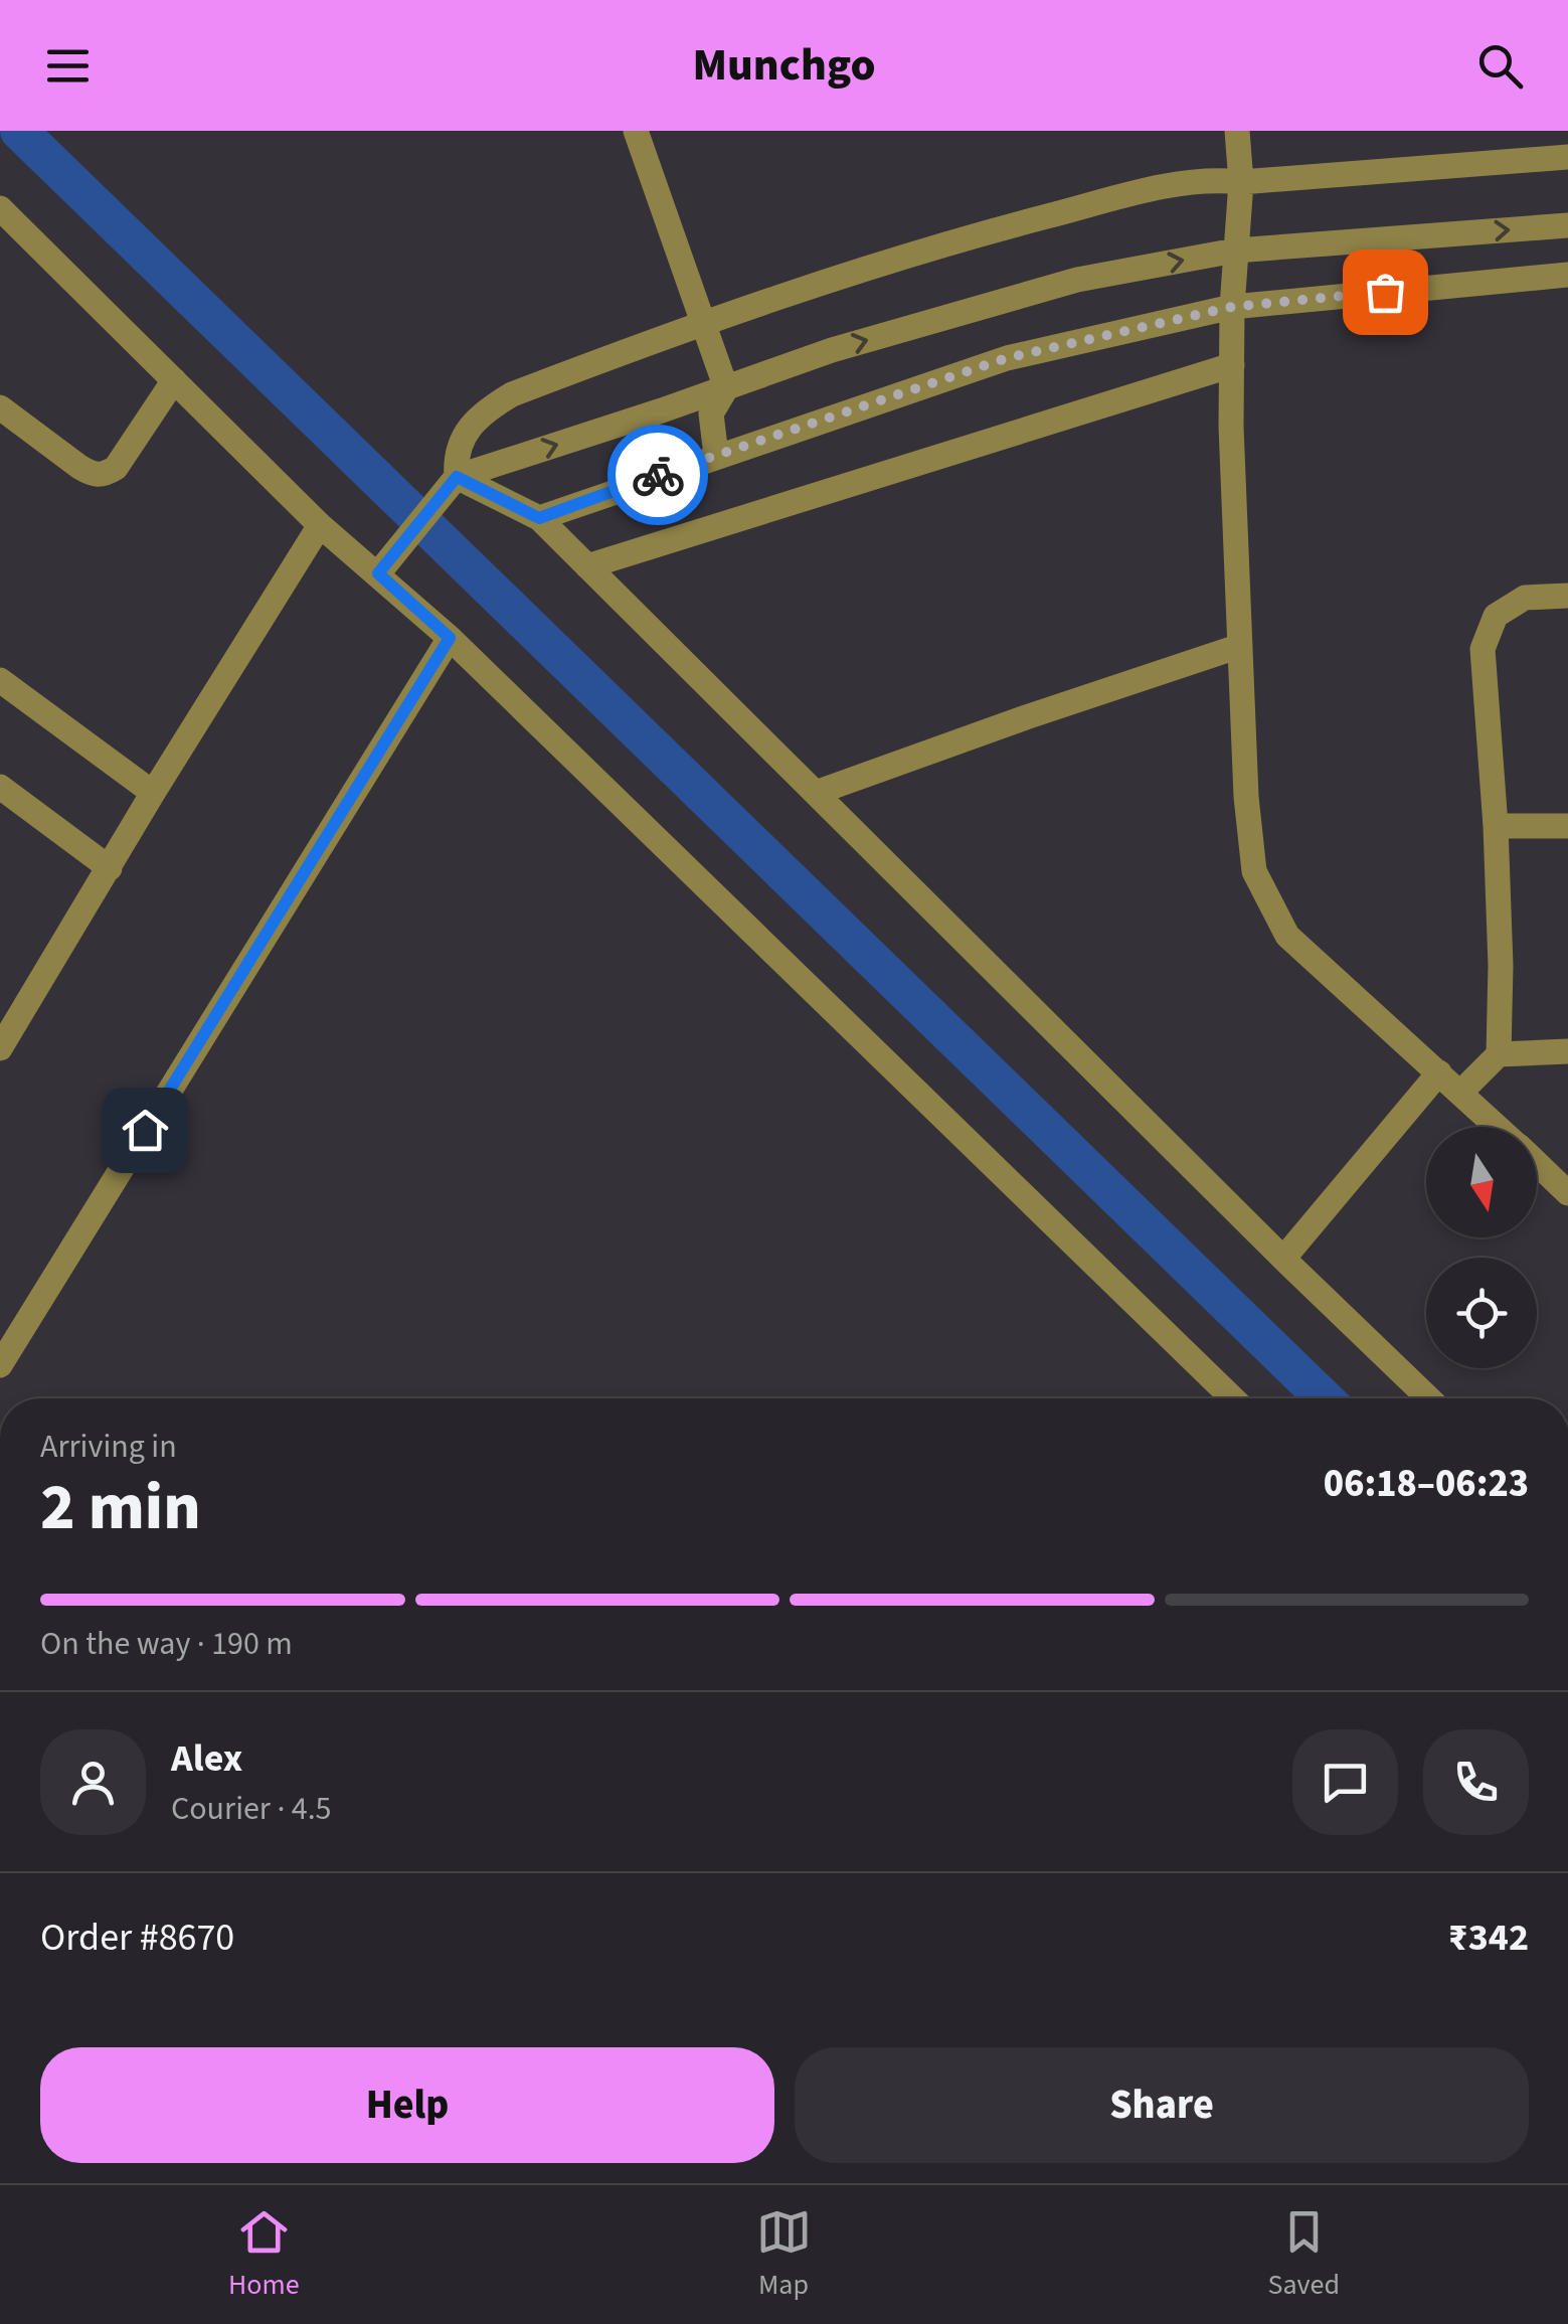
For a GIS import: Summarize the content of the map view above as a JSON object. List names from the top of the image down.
{
  "north": "bottom",
  "page": {
    "header": "Munchgo",
    "heading": ["2 min", "Arriving in", "06:18–06:23"],
    "panel": [
      "Alex",
      "Courier · 4.5",
      "Order #8670",
      "₹342"
    ],
    "bar": "On the way · 190 m",
    "buttons": ["Help", "Share"],
    "tabs": ["Home", "Map", "Saved"]
  }
}
